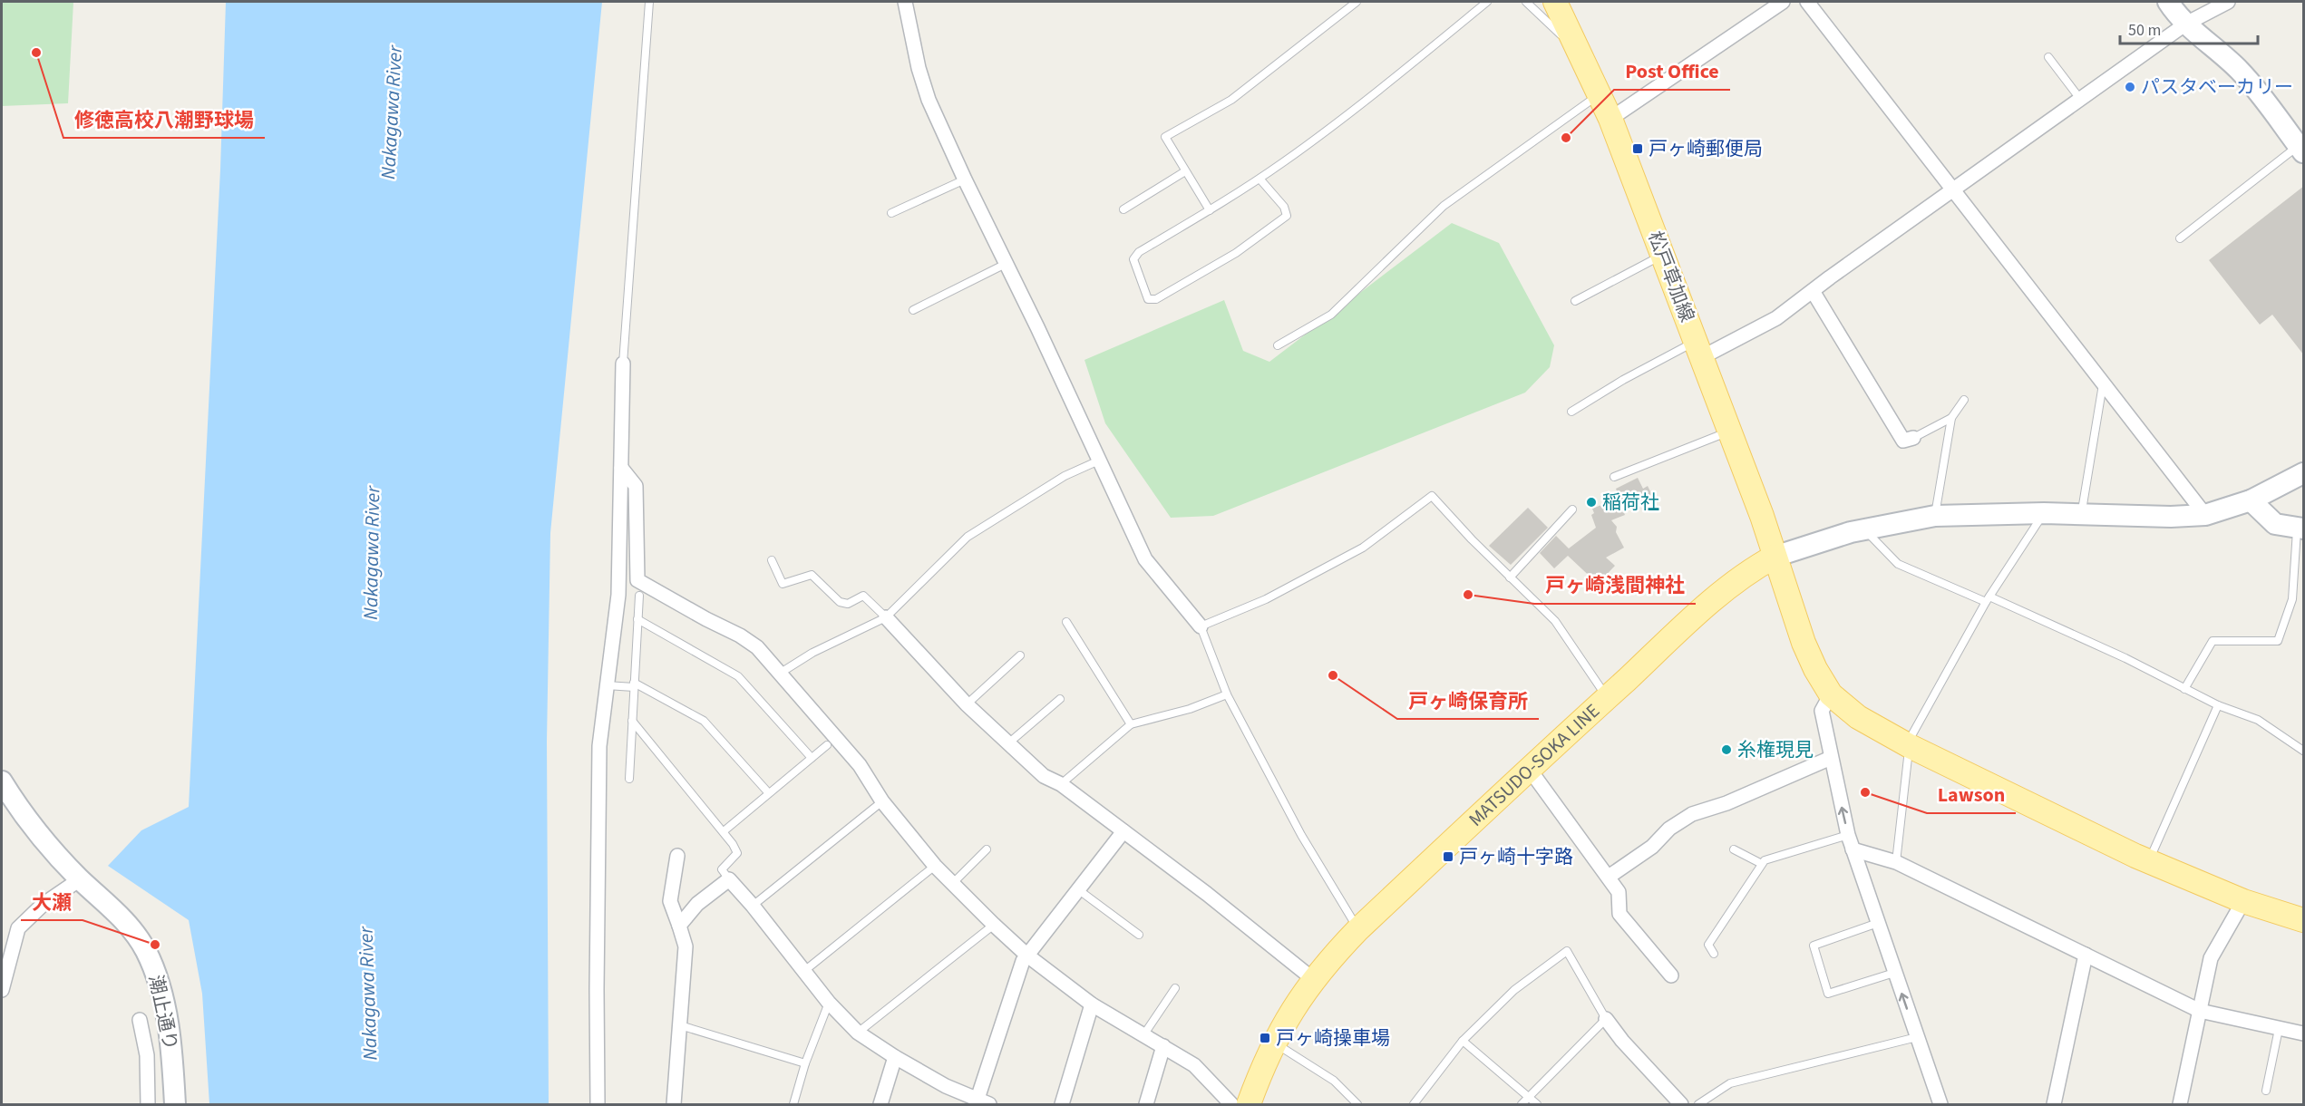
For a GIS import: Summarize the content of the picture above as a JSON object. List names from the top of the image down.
{
  "streets": {
    "main road": ["松戸草加線", "MATSUDO-SOKA LINE"],
    "street": ["潮止通り"]
  },
  "crossings": [
    ["松戸草加線", "MATSUDO-SOKA LINE"]
  ],
  "water": ["Nakagawa River"],
  "places": {
    "other": [
      "修徳高校八潮野球場",
      "パスタベーカリー",
      "Post Office",
      "稲荷社",
      "戸ヶ崎浅間神社",
      "戸ヶ崎保育所",
      "糸権現見",
      "Lawson",
      "大瀬"
    ],
    "transit": ["戸ヶ崎郵便局", "戸ヶ崎十字路", "戸ヶ崎操車場"]
  },
  "scale_bar": "50 m"
}
